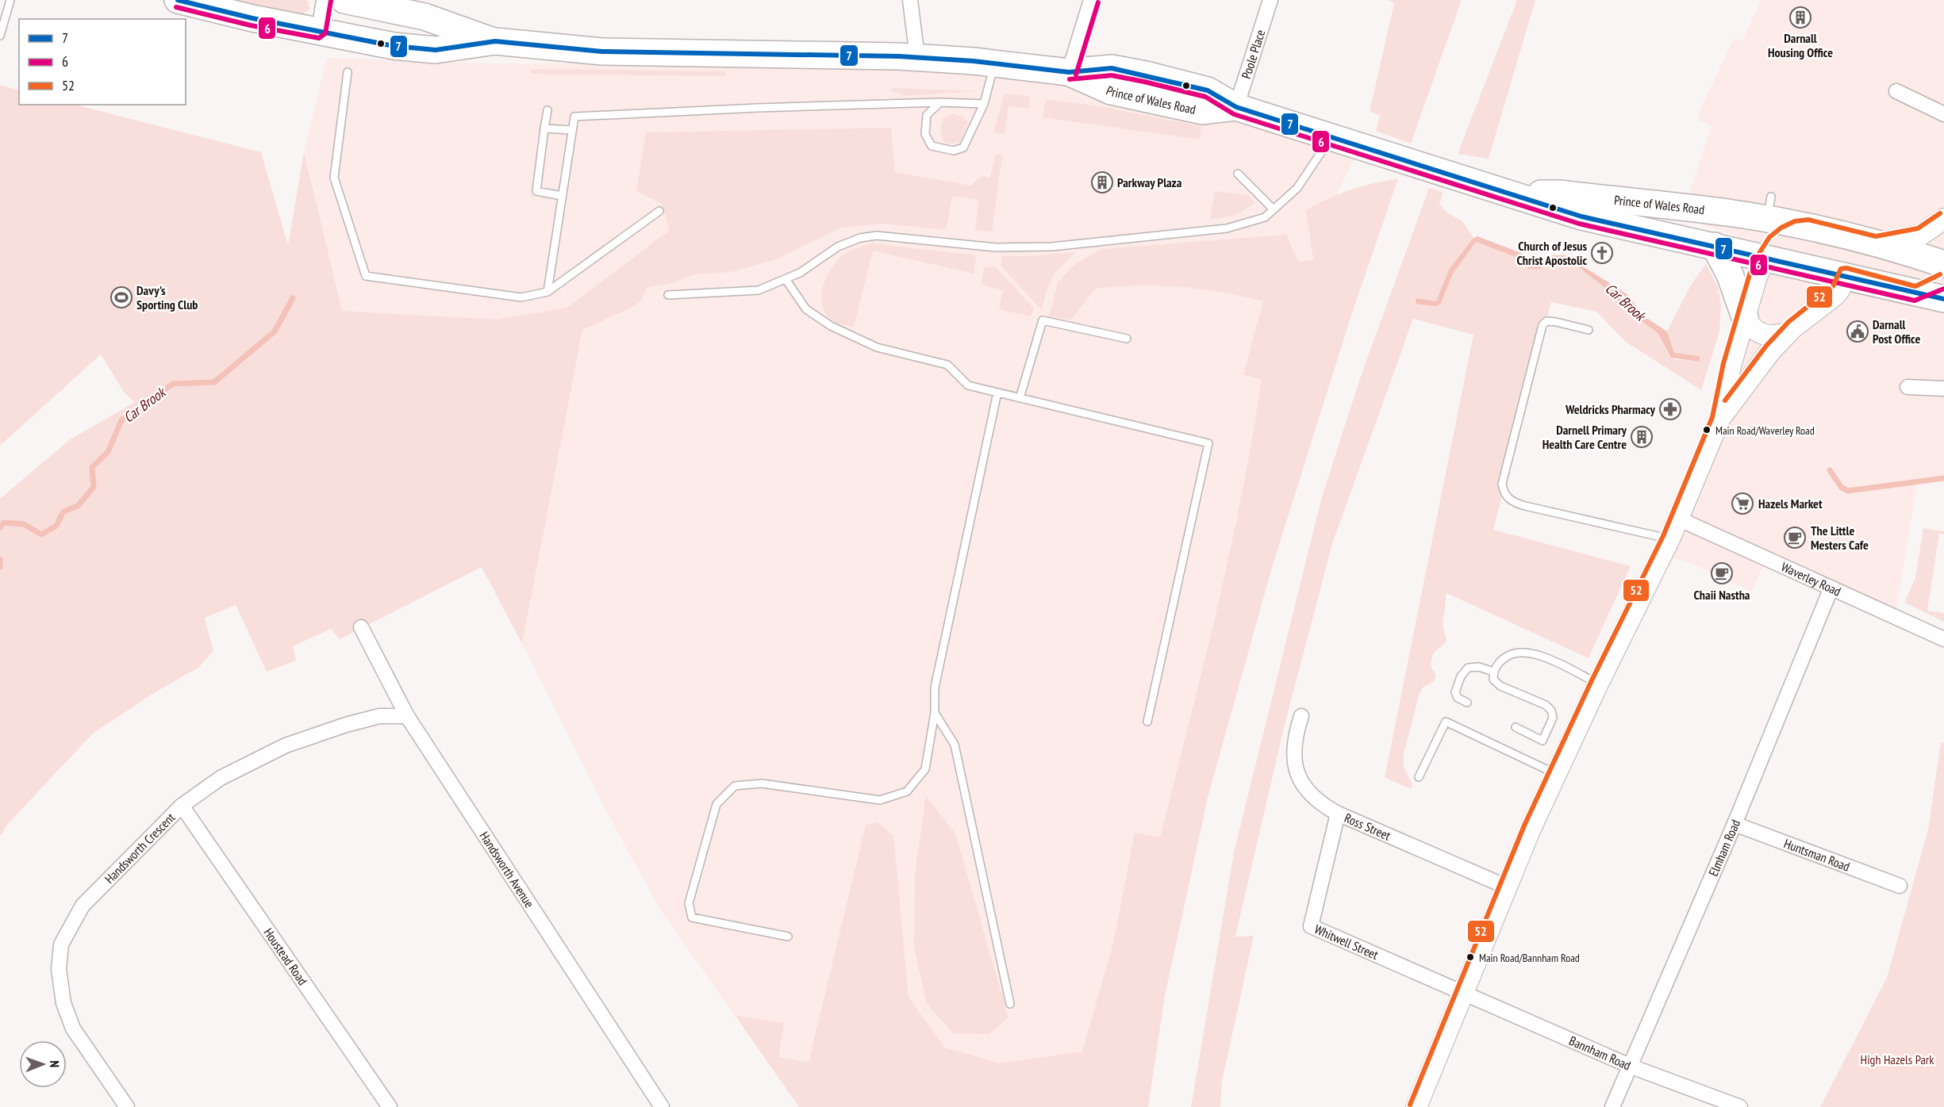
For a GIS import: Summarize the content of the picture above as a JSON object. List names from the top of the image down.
{
  "streets": {
    "highway": ["Prince of Wales Road"],
    "street": [
      "Poole Place",
      "Waverley Road",
      "Ross Street",
      "Handsworth Crescent",
      "Elmham Road",
      "Huntsman Road",
      "Handsworth Avenue",
      "Whitwell Street",
      "Houstead Road",
      "Bannham Road"
    ]
  },
  "crossings": [
    ["Poole Place", "Prince of Wales Road"],
    ["Waverley Road", "Elmham Road"],
    ["Ross Street", "Whitwell Street"],
    ["Handsworth Crescent", "Handsworth Avenue"],
    ["Handsworth Crescent", "Houstead Road"],
    ["Elmham Road", "Huntsman Road"],
    ["Elmham Road", "Bannham Road"],
    ["Whitwell Street", "Bannham Road"]
  ],
  "water": ["Car Brook"],
  "parks": ["High Hazels Park"],
  "places": {
    "building": ["Darnall Housing Office", "Parkway Plaza", "Darnell Primary Health Care Centre"],
    "church": ["Church of Jesus Christ Apostolic"],
    "sports": ["Davy's Sporting Club"],
    "public building": ["Darnall Post Office"],
    "pharmacy": ["Weldricks Pharmacy"],
    "other": ["Main Road/Waverley Road", "Main Road/Bannham Road"],
    "supermarket": ["Hazels Market"],
    "cafe": ["The Little Mesters Cafe", "Chaii Nastha"]
  },
  "lines": ["transit line 7", "transit line 6", "transit line 52"],
  "legend": ["7", "6", "52"],
  "north": "right"
}
